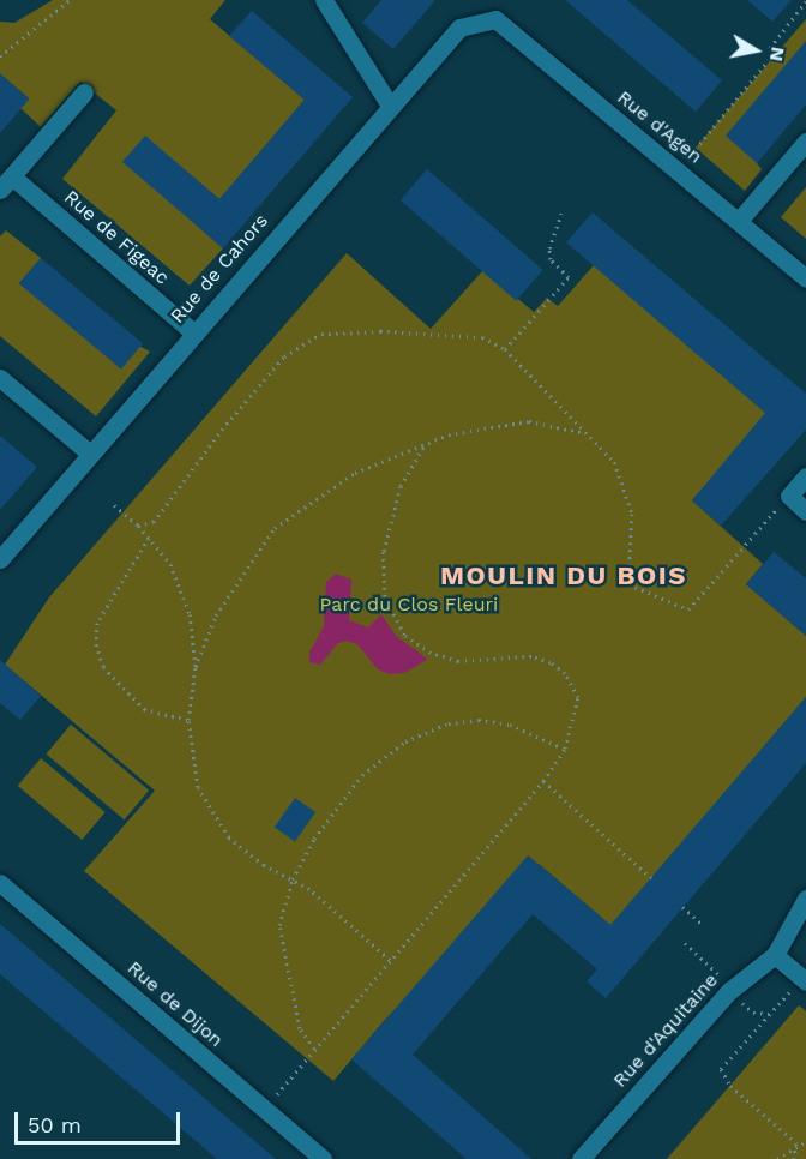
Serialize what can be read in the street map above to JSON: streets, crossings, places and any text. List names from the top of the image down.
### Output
{
  "streets": {
    "street": [
      "Rue d'Agen",
      "Rue de Figeac",
      "Rue de Cahors",
      "Rue de Dijon",
      "Rue d'Aquitaine"
    ]
  },
  "crossings": [
    ["Rue d'Agen", "Rue de Cahors"],
    ["Rue de Figeac", "Rue de Cahors"]
  ],
  "districts": ["MOULIN DU BOIS"],
  "parks": ["Parc du Clos Fleuri"],
  "scale_bar": "50 m",
  "north": "right"
}
